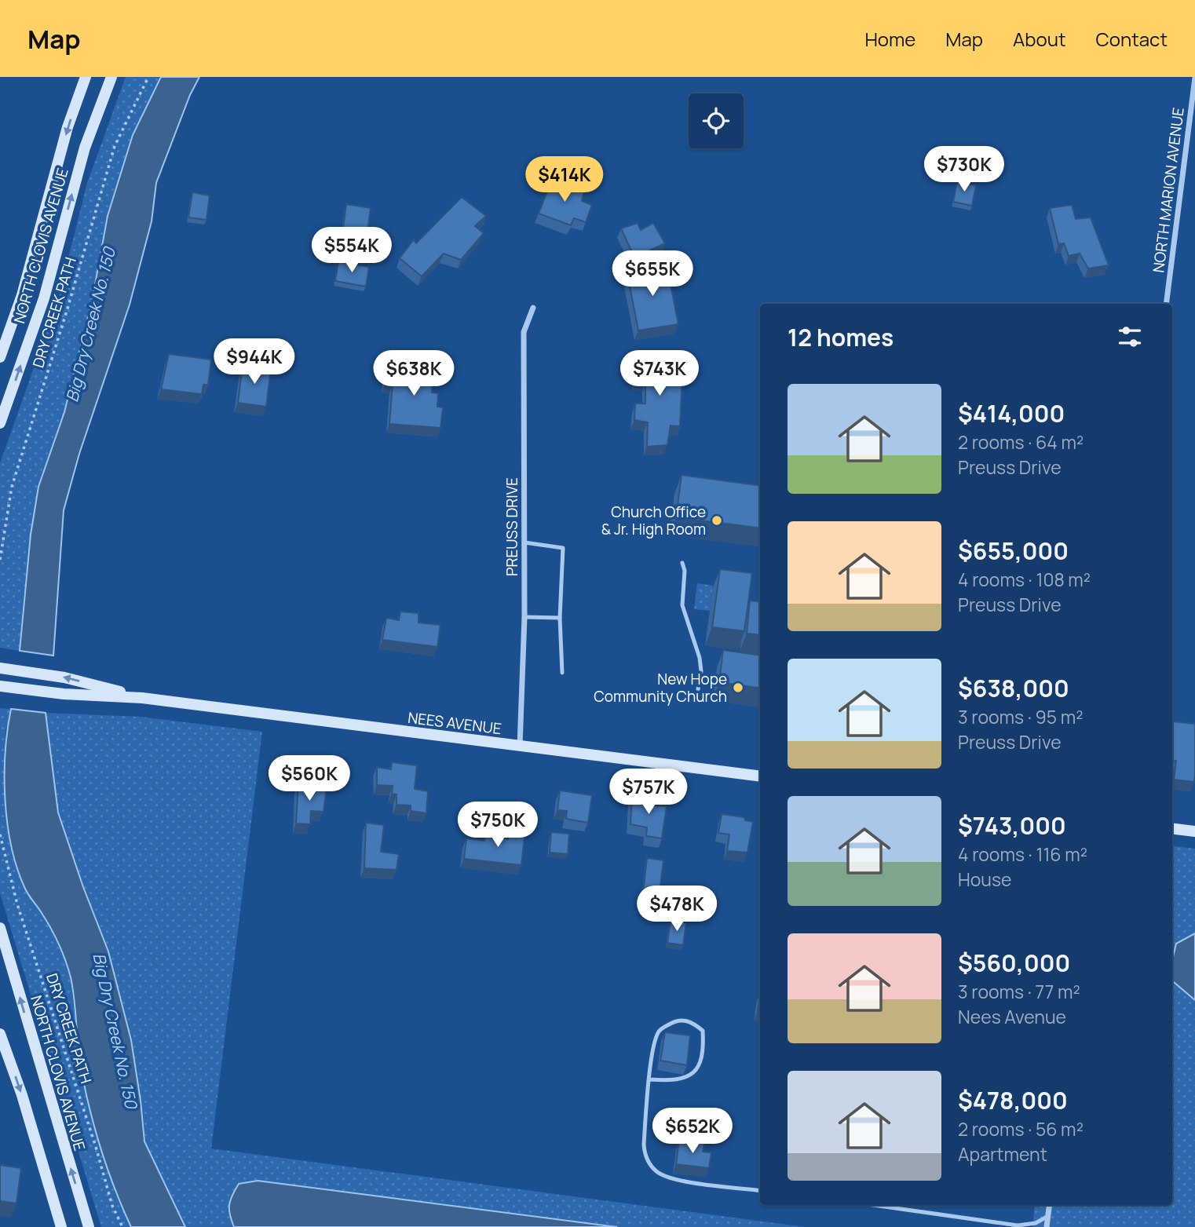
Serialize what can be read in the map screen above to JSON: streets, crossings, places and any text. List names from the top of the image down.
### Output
{
  "streets": {
    "main road": ["NORTH CLOVIS AVENUE", "NEES AVENUE"],
    "street": ["NORTH MARION AVENUE", "PREUSS DRIVE"],
    "path": ["DRY CREEK PATH"]
  },
  "crossings": [
    ["PREUSS DRIVE", "NEES AVENUE"]
  ],
  "water": ["Big Dry Creek No. 150"],
  "places": ["Church Office & Jr. High Room", "New Hope Community Church"],
  "page": {
    "header": "Map",
    "nav": [
      "Home",
      "Map",
      "About",
      "Contact"
    ],
    "price": [
      "$730K",
      "$414K",
      "$554K",
      "$655K",
      "$944K",
      "$638K",
      "$743K",
      "$560K",
      "$757K",
      "$750K",
      "$478K",
      "$652K"
    ],
    "heading": "12 homes",
    "list": [
      {
        "name": "$414,000",
        "note": "2 rooms · 64 m² · Preuss Drive"
      },
      {
        "name": "$655,000",
        "note": "4 rooms · 108 m² · Preuss Drive"
      },
      {
        "name": "$638,000",
        "note": "3 rooms · 95 m² · Preuss Drive"
      },
      {
        "name": "$743,000",
        "note": "4 rooms · 116 m² · House"
      },
      {
        "name": "$560,000",
        "note": "3 rooms · 77 m² · Nees Avenue"
      },
      {
        "name": "$478,000",
        "note": "2 rooms · 56 m² · Apartment"
      }
    ]
  }
}
